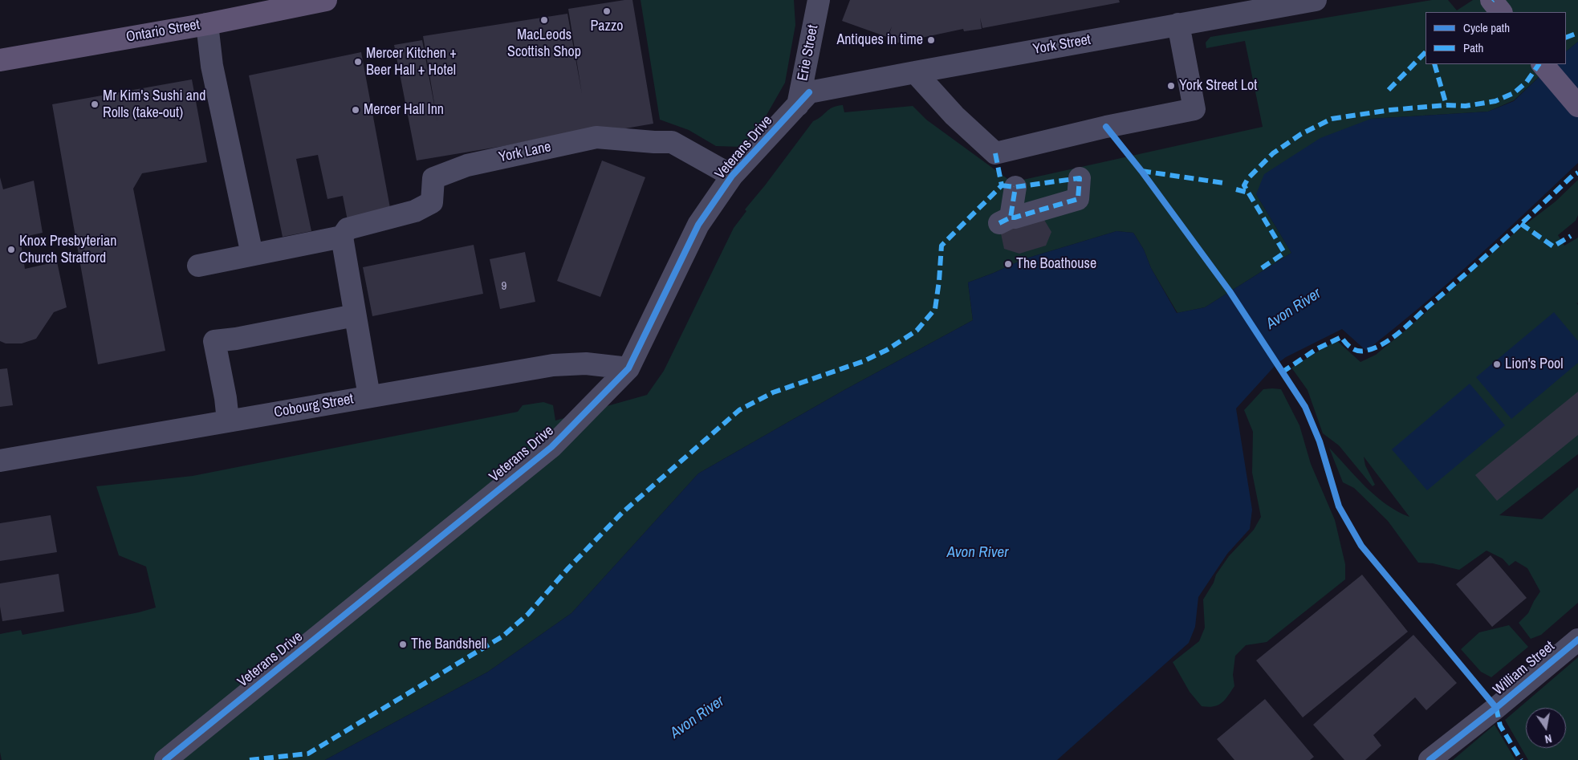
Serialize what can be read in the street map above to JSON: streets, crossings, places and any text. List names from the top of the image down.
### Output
{
  "streets": {
    "main road": ["Ontario Street"],
    "street": [
      "York Street",
      "Erie Street",
      "Veterans Drive",
      "York Lane",
      "Cobourg Street",
      "William Street"
    ]
  },
  "crossings": [
    ["York Street", "Erie Street"],
    ["York Street", "Veterans Drive"],
    ["Erie Street", "Veterans Drive"],
    ["Veterans Drive", "York Lane"],
    ["Veterans Drive", "Cobourg Street"]
  ],
  "water": ["Avon River"],
  "places": [
    "Pazzo",
    "MacLeods Scottish Shop",
    "Antiques in time",
    "Mercer Kitchen + Beer Hall + Hotel",
    "York Street Lot",
    "Mr Kim's Sushi and Rolls (take-out)",
    "Mercer Hall Inn",
    "Knox Presbyterian Church Stratford",
    "The Boathouse",
    "Lion's Pool",
    "The Bandshell"
  ],
  "house_numbers": ["9"],
  "legend": ["Cycle path", "Path"],
  "north": "bottom"
}
